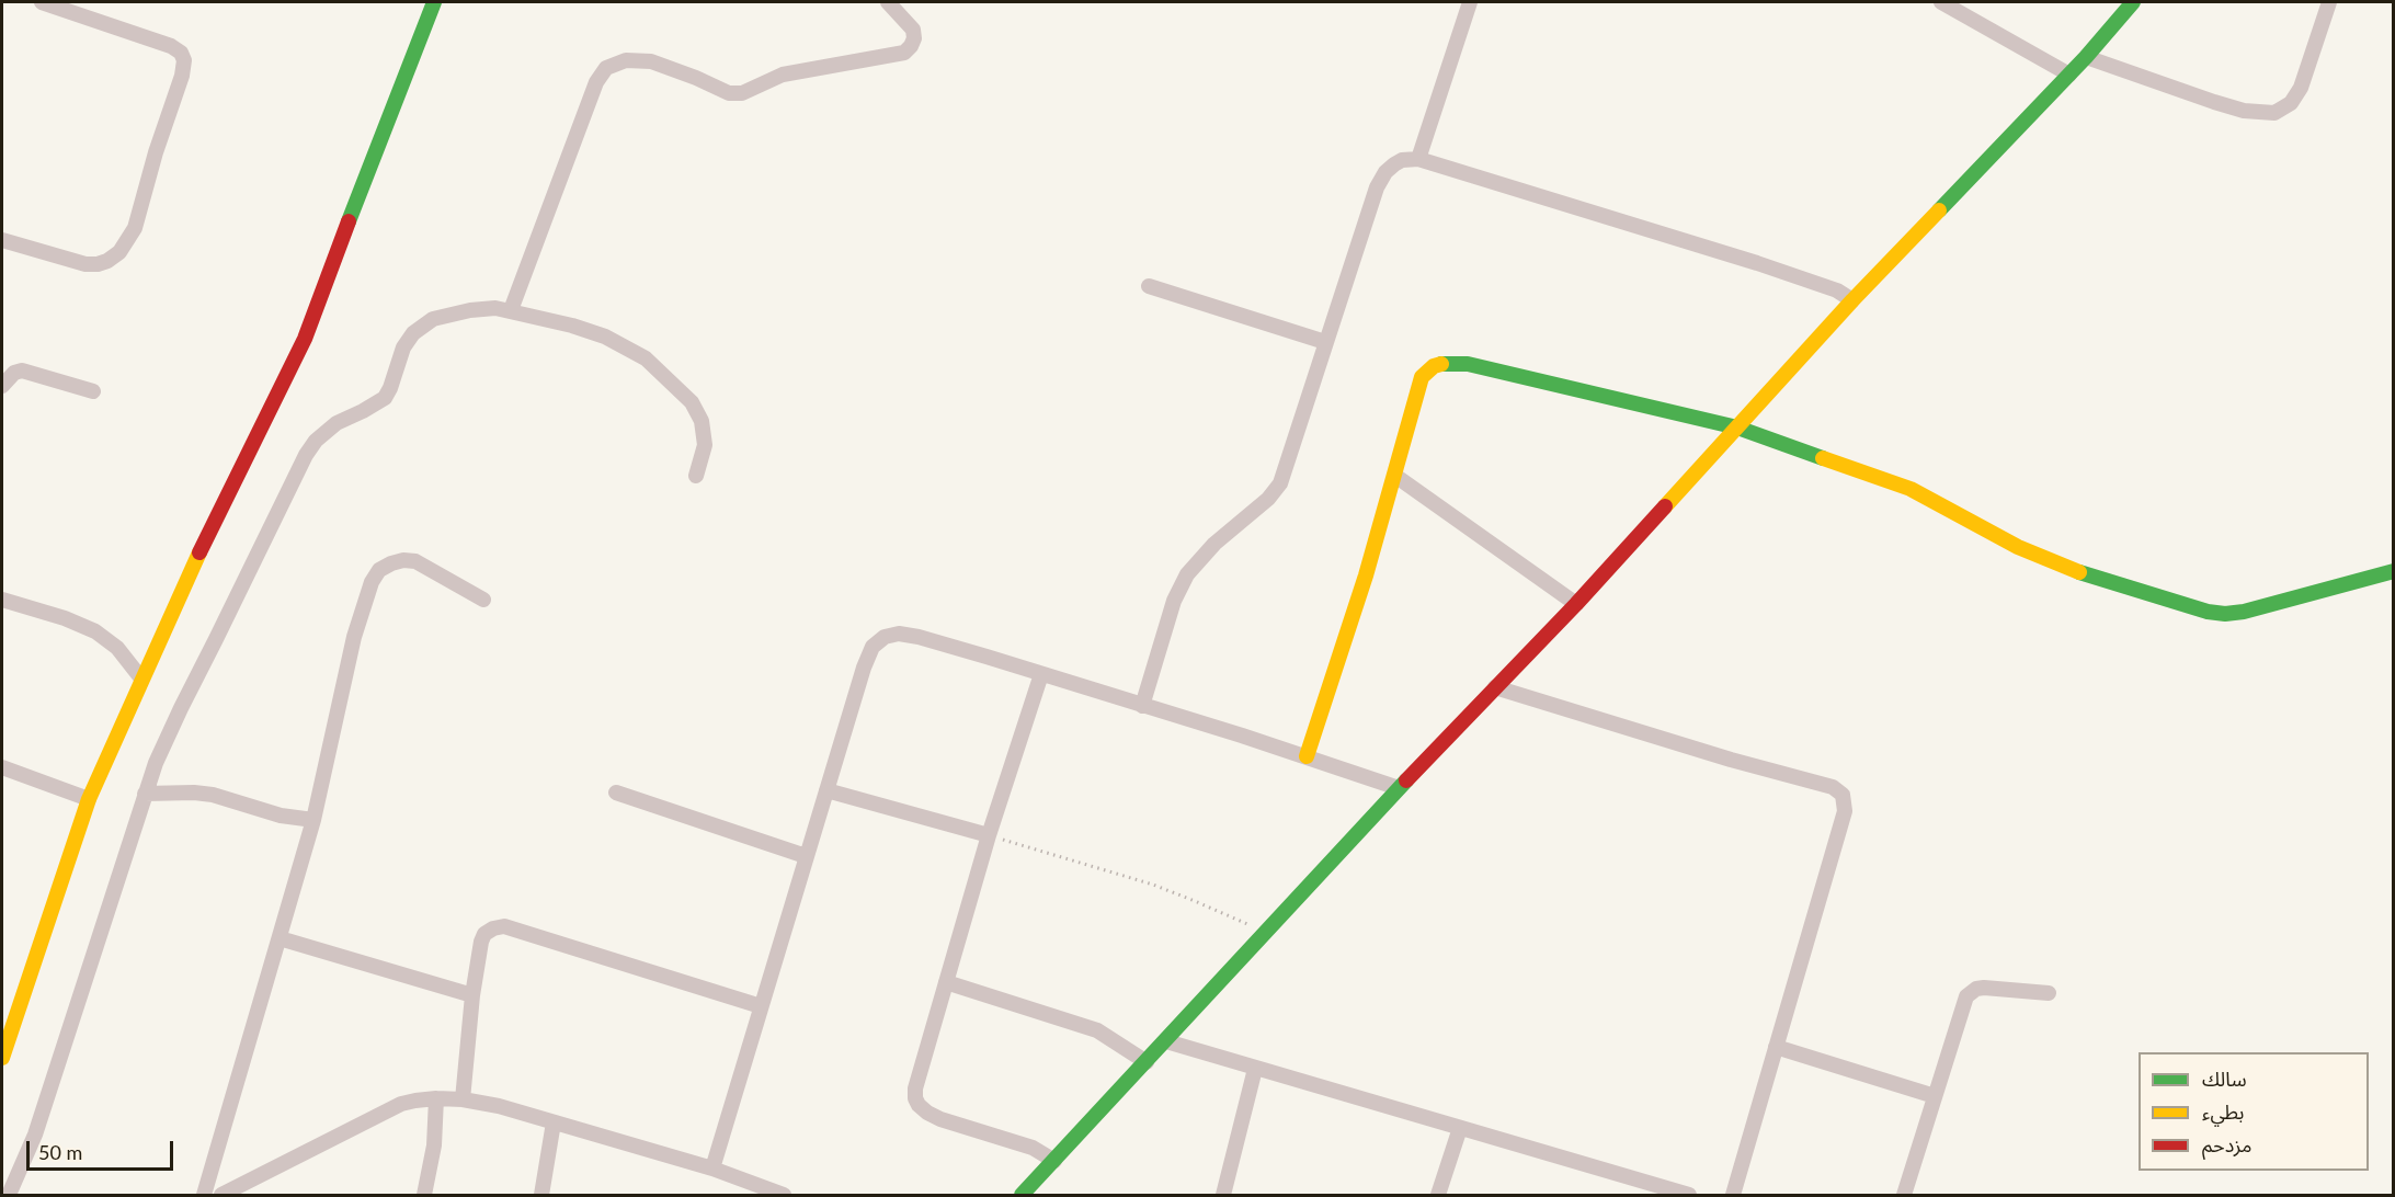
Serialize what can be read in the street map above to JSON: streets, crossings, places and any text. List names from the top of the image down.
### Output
{
  "legend": ["سالك", "بطيء", "مزدحم"],
  "scale_bar": "50 m"
}
